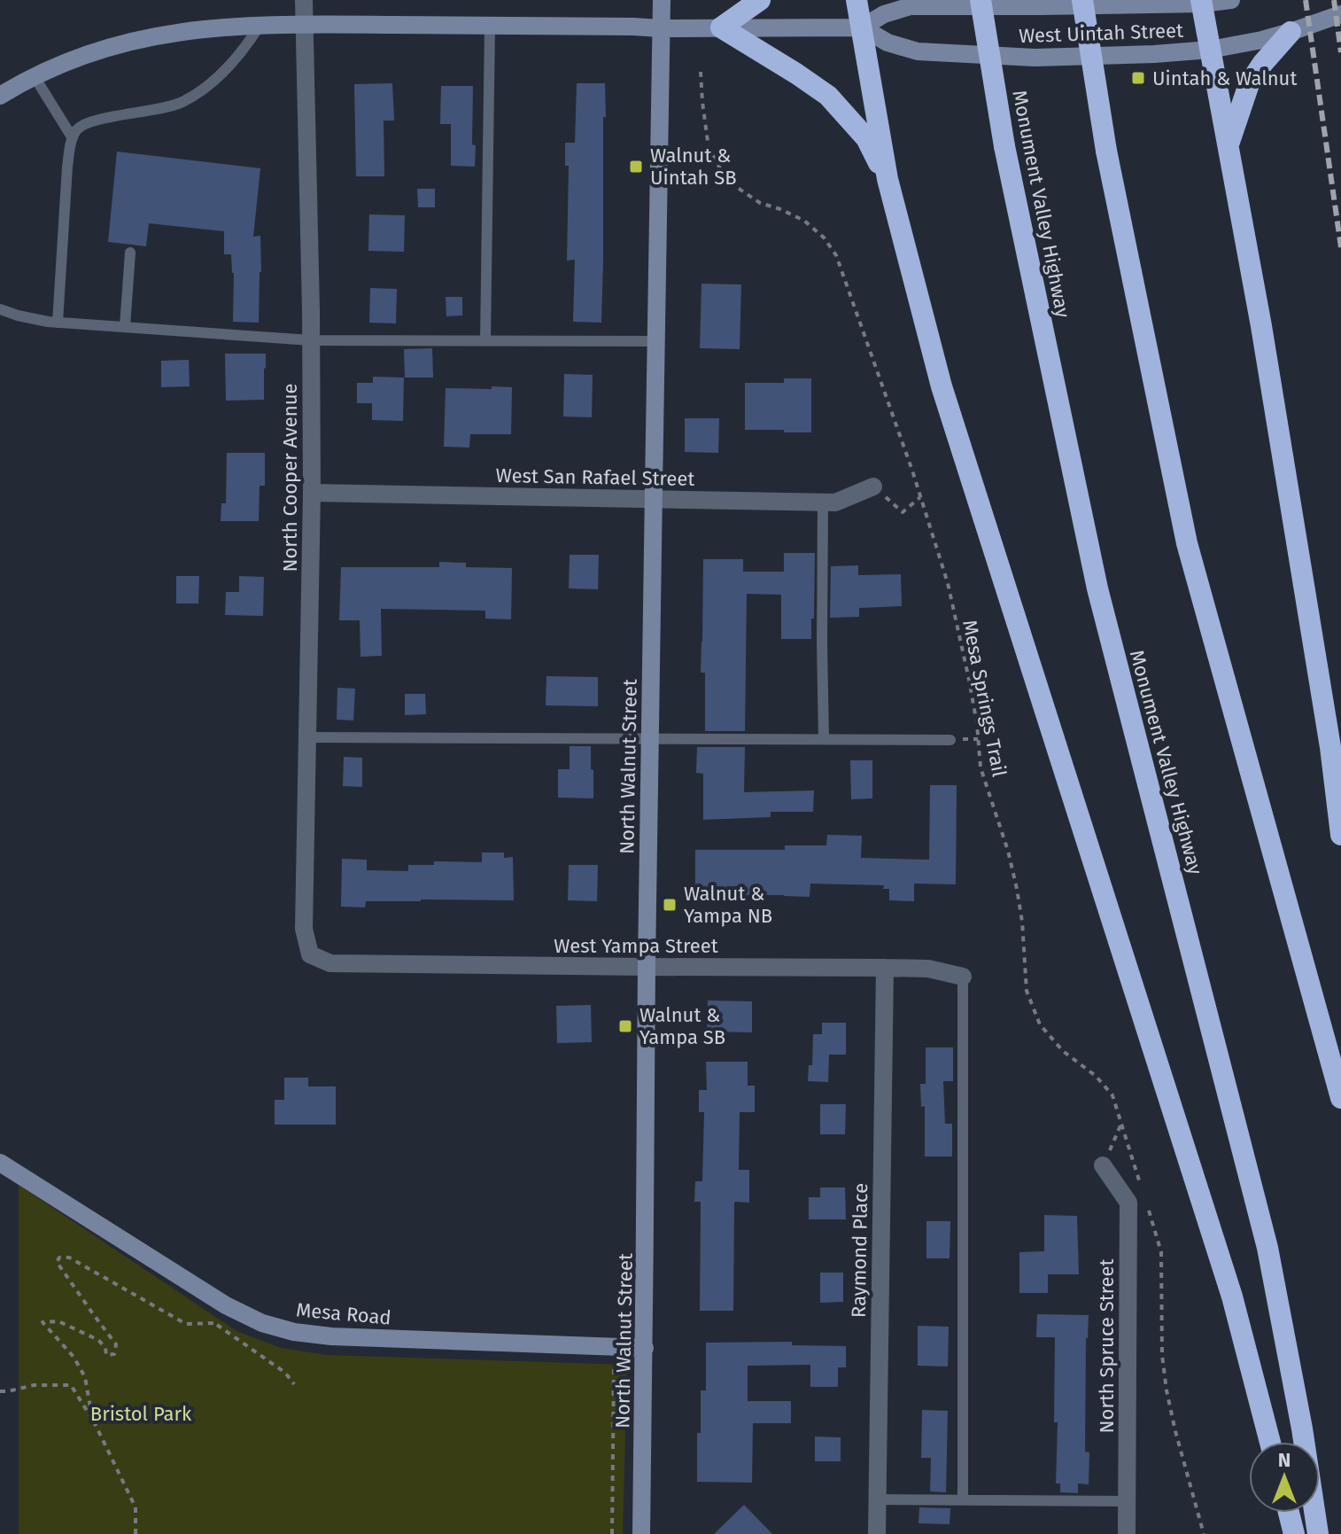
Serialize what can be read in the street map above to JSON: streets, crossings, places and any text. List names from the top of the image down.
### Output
{
  "streets": {
    "highway": ["Monument Valley Highway"],
    "main road": ["West Uintah Street", "North Walnut Street", "Mesa Road"],
    "street": [
      "West San Rafael Street",
      "North Cooper Avenue",
      "West Yampa Street",
      "Raymond Place",
      "North Spruce Street"
    ],
    "path": ["Mesa Springs Trail"]
  },
  "crossings": [
    ["West Uintah Street", "North Cooper Avenue"],
    ["West Uintah Street", "North Walnut Street"],
    ["West San Rafael Street", "North Cooper Avenue"],
    ["West San Rafael Street", "North Walnut Street"],
    ["North Cooper Avenue", "West Yampa Street"],
    ["North Walnut Street", "West Yampa Street"],
    ["North Walnut Street", "Mesa Road"],
    ["West Yampa Street", "Raymond Place"]
  ],
  "parks": ["Bristol Park"],
  "places": {
    "transit": [
      "Uintah & Walnut",
      "Walnut & Uintah SB",
      "Walnut & Yampa NB",
      "Walnut & Yampa SB"
    ]
  },
  "north": "top"
}
